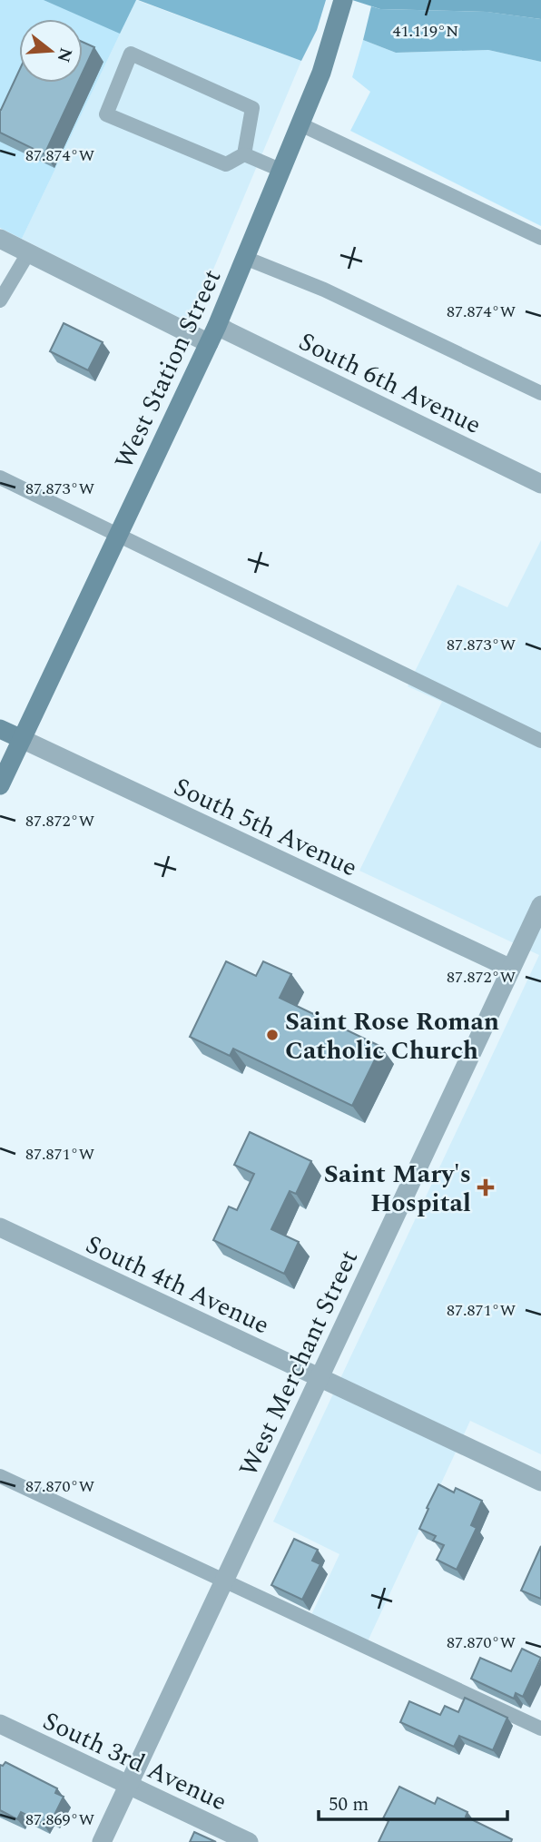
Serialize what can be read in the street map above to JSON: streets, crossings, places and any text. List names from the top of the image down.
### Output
{
  "streets": {
    "main road": ["West Station Street", "South 5th Avenue"],
    "street": [
      "South 6th Avenue",
      "South 4th Avenue",
      "West Merchant Street",
      "South 3rd Avenue"
    ]
  },
  "crossings": [
    ["West Station Street", "South 6th Avenue"],
    ["West Station Street", "South 5th Avenue"],
    ["South 5th Avenue", "West Merchant Street"],
    ["South 4th Avenue", "West Merchant Street"],
    ["West Merchant Street", "South 3rd Avenue"]
  ],
  "places": {
    "other": ["Saint Rose Roman Catholic Church"],
    "health": ["Saint Mary's Hospital"]
  },
  "scale_bar": "50 m",
  "north": "right",
  "coordinates": [
    "41.119°N",
    "87.874°W",
    "87.873°W",
    "87.872°W",
    "87.871°W",
    "87.870°W",
    "87.869°W"
  ]
}
